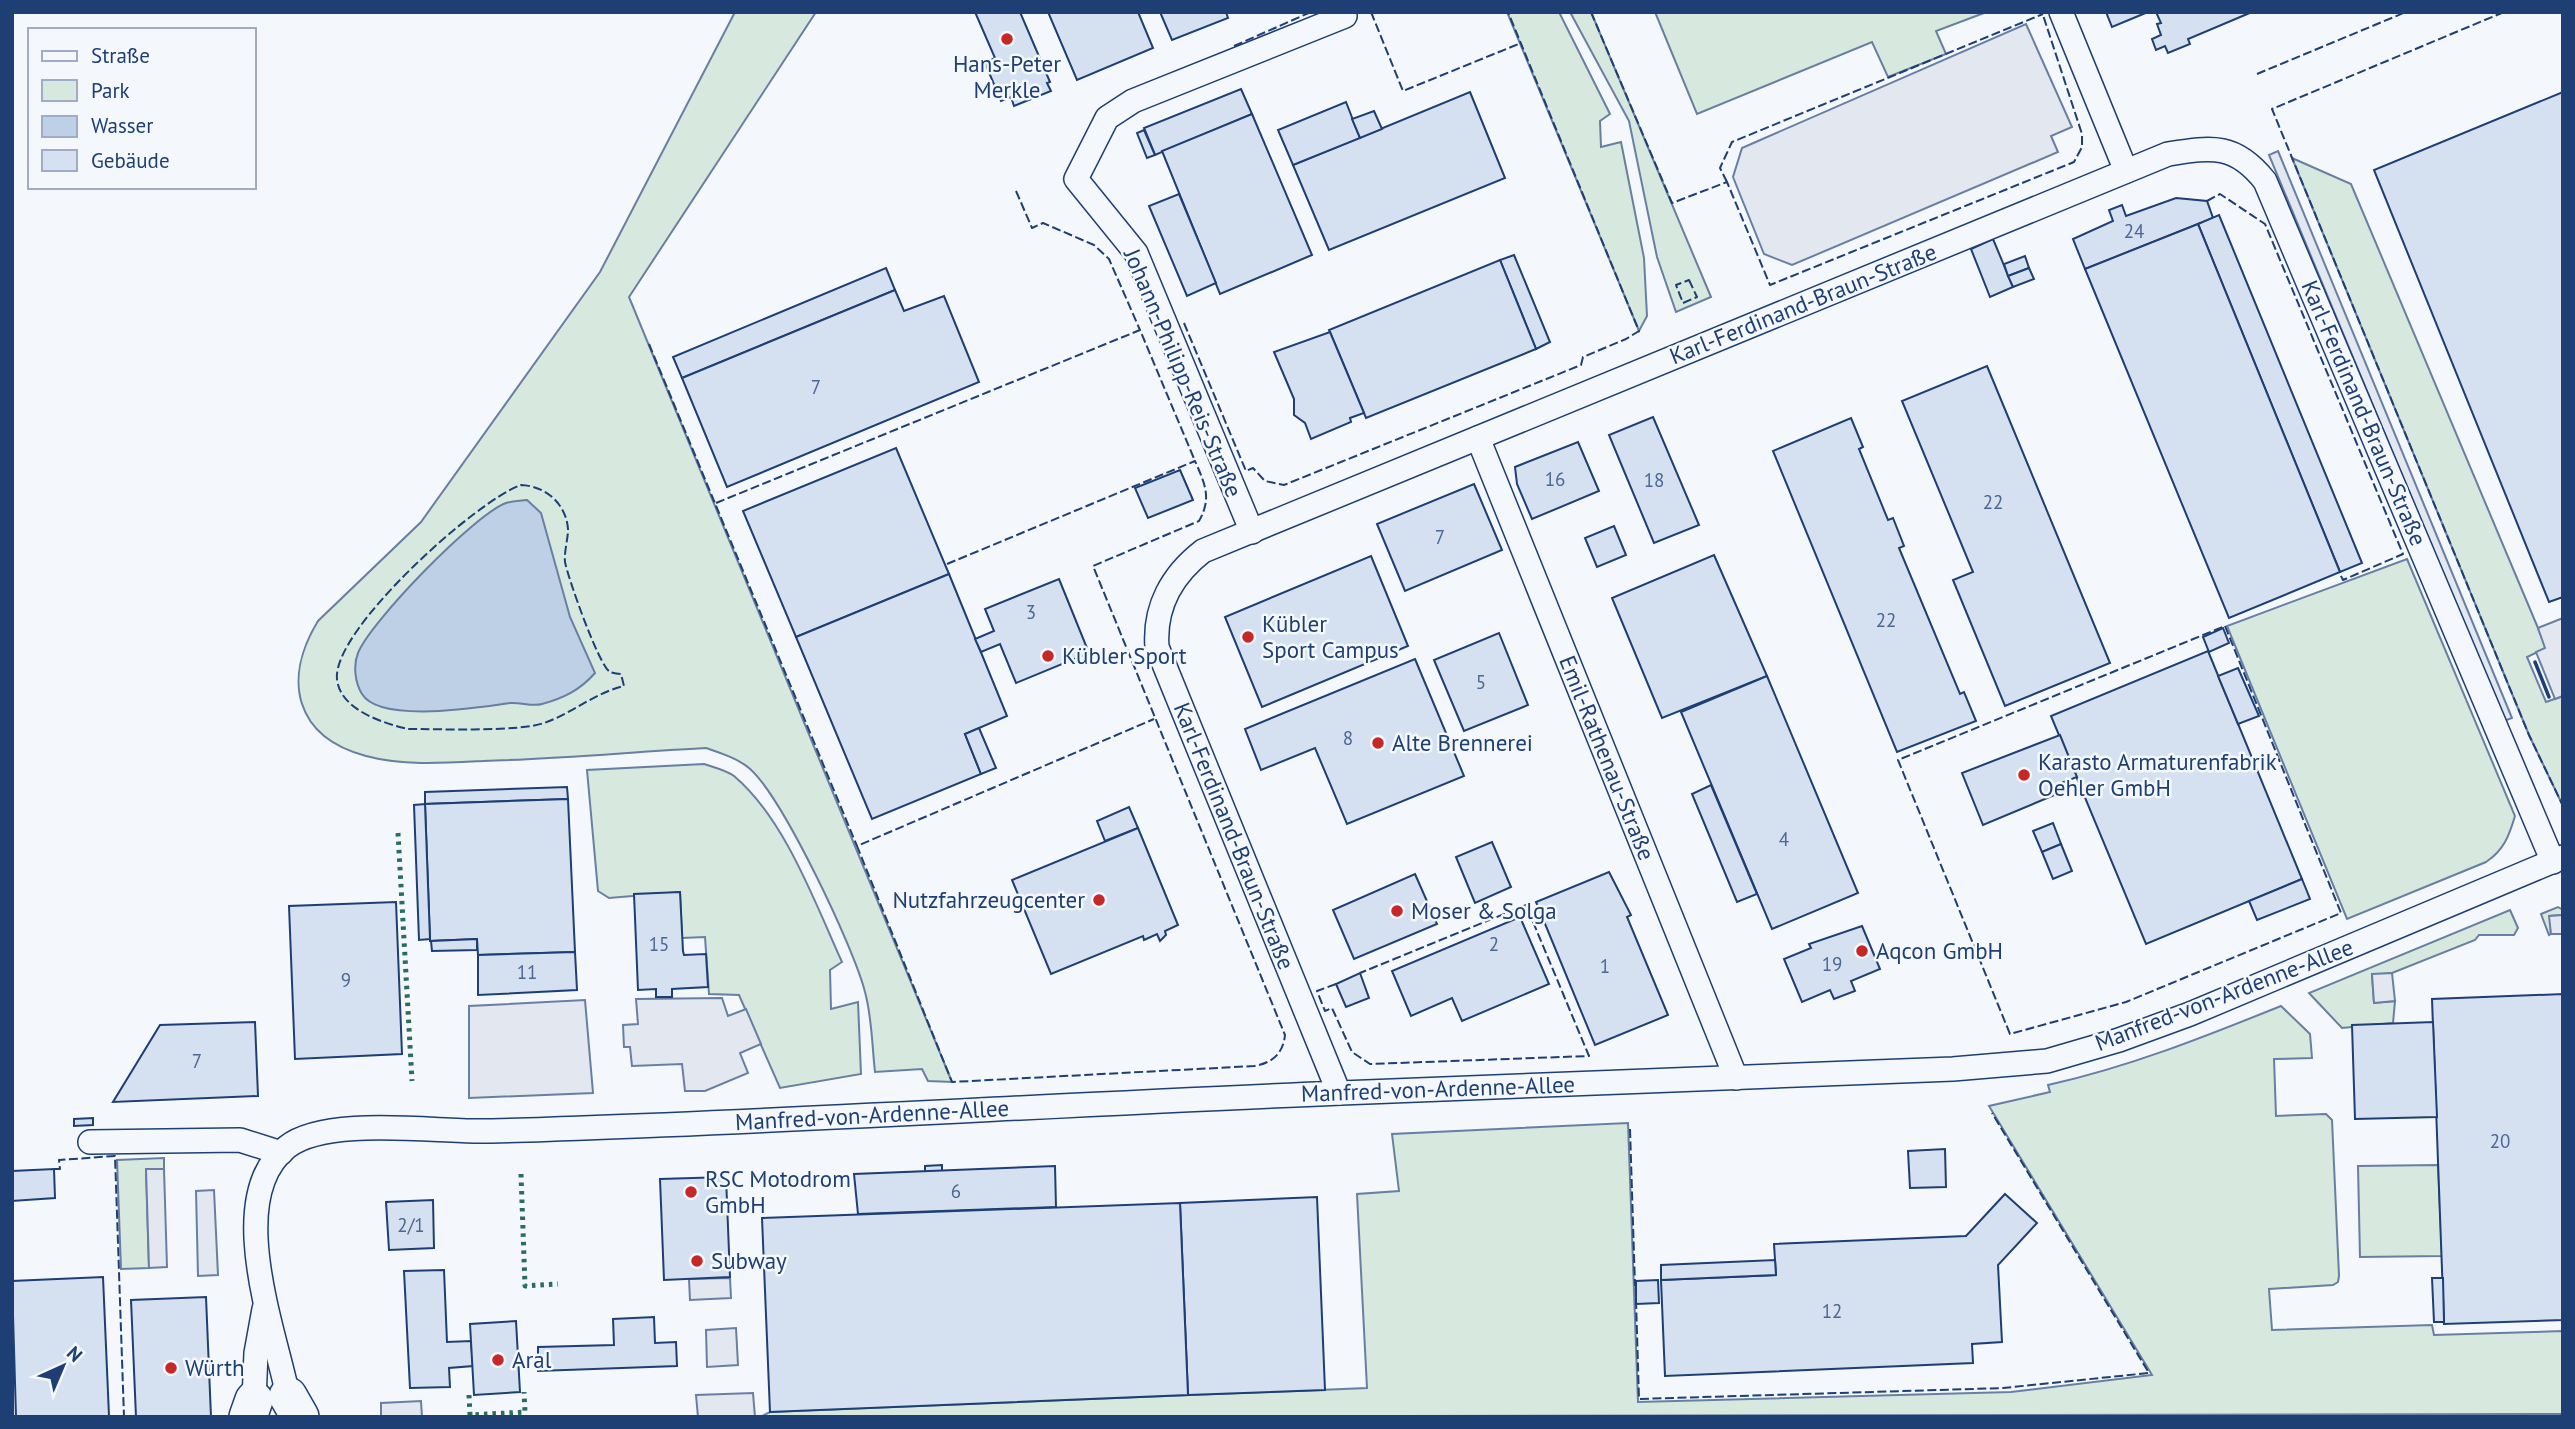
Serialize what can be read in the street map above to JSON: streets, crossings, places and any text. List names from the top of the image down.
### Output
{
  "streets": {
    "street": [
      "Karl-Ferdinand-Braun-Straße",
      "Johann-Philipp-Reis-Straße",
      "Emil-Rathenau-Straße",
      "Manfred-von-Ardenne-Allee"
    ]
  },
  "crossings": [
    ["Karl-Ferdinand-Braun-Straße", "Johann-Philipp-Reis-Straße"],
    ["Karl-Ferdinand-Braun-Straße", "Emil-Rathenau-Straße"],
    ["Karl-Ferdinand-Braun-Straße", "Manfred-von-Ardenne-Allee"],
    ["Emil-Rathenau-Straße", "Manfred-von-Ardenne-Allee"]
  ],
  "places": [
    "Hans-Peter Merkle",
    "Kübler Sport Campus",
    "Kübler Sport",
    "Alte Brennerei",
    "Karasto Armaturenfabrik Oehler GmbH",
    "Nutzfahrzeugcenter",
    "Moser & Solga",
    "Aqcon GmbH",
    "RSC Motodrom GmbH",
    "Subway",
    "Aral",
    "Würth"
  ],
  "house_numbers": [
    "24",
    "7",
    "16",
    "18",
    "22",
    "7",
    "3",
    "22",
    "5",
    "8",
    "4",
    "15",
    "2",
    "19",
    "1",
    "11",
    "9",
    "7",
    "20",
    "6",
    "2/1",
    "12"
  ],
  "legend": [
    "Straße",
    "Park",
    "Wasser",
    "Gebäude"
  ],
  "north": "top right"
}
